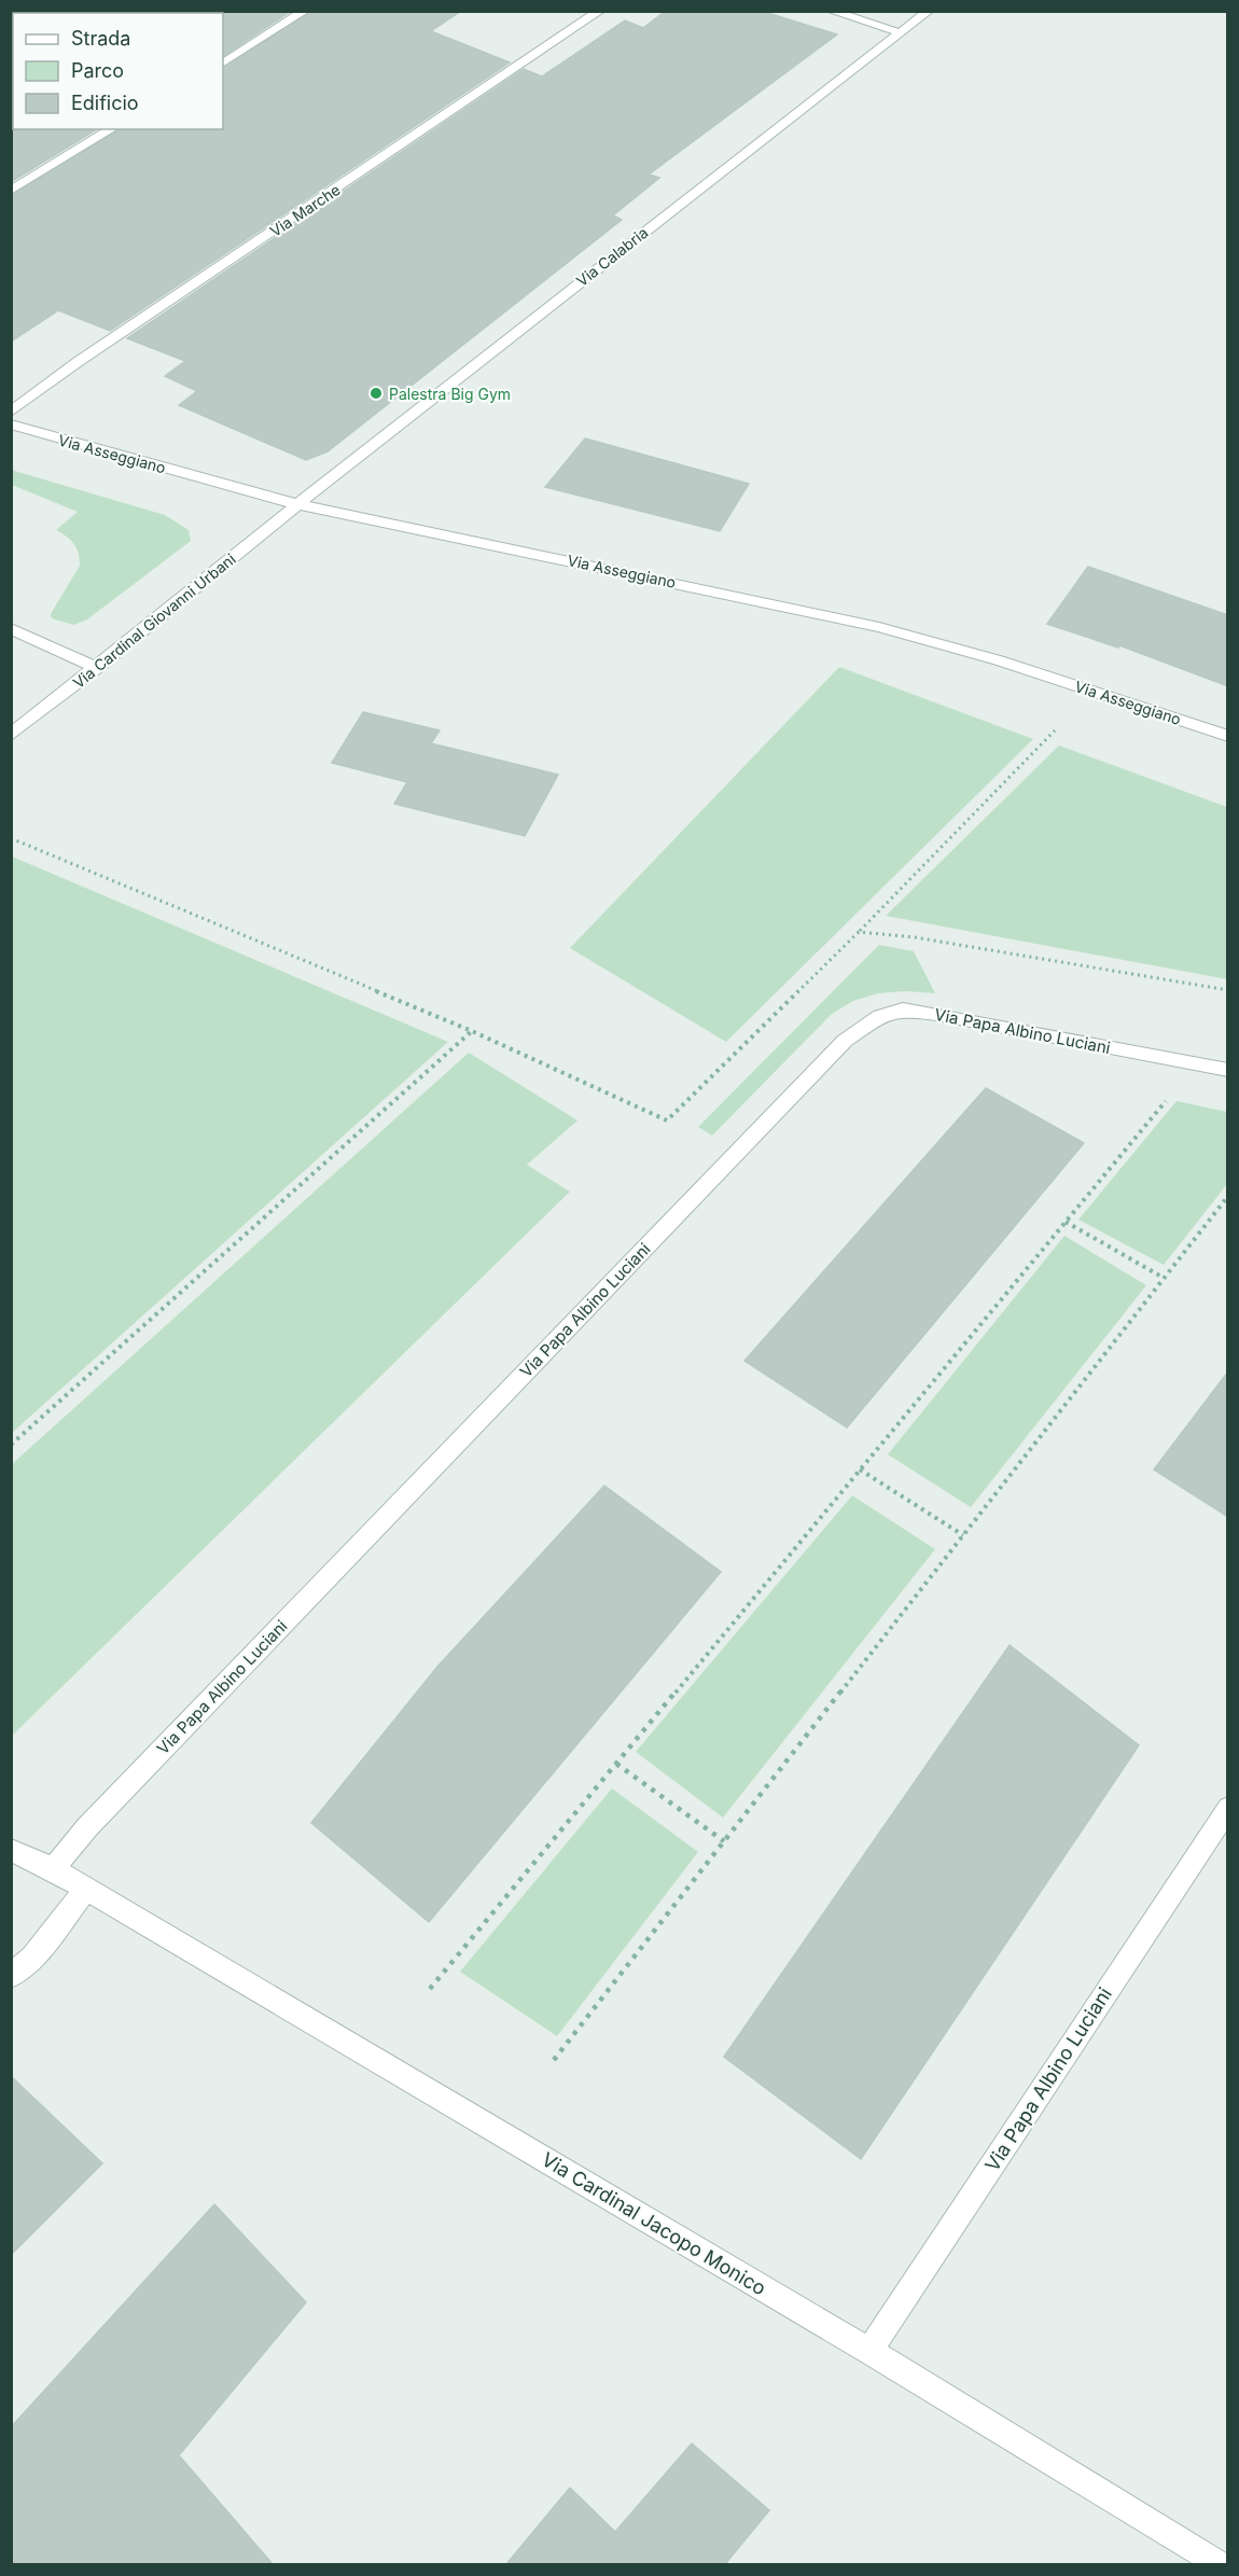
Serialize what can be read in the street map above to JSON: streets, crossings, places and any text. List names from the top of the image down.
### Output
{
  "streets": {
    "street": [
      "Via Marche",
      "Via Calabria",
      "Via Asseggiano",
      "Via Cardinal Giovanni Urbani",
      "Via Papa Albino Luciani",
      "Via Cardinal Jacopo Monico"
    ]
  },
  "crossings": [
    ["Via Calabria", "Via Asseggiano"],
    ["Via Calabria", "Via Cardinal Giovanni Urbani"],
    ["Via Asseggiano", "Via Cardinal Giovanni Urbani"],
    ["Via Papa Albino Luciani", "Via Cardinal Jacopo Monico"]
  ],
  "places": ["Palestra Big Gym"],
  "legend": ["Strada", "Parco", "Edificio"]
}
